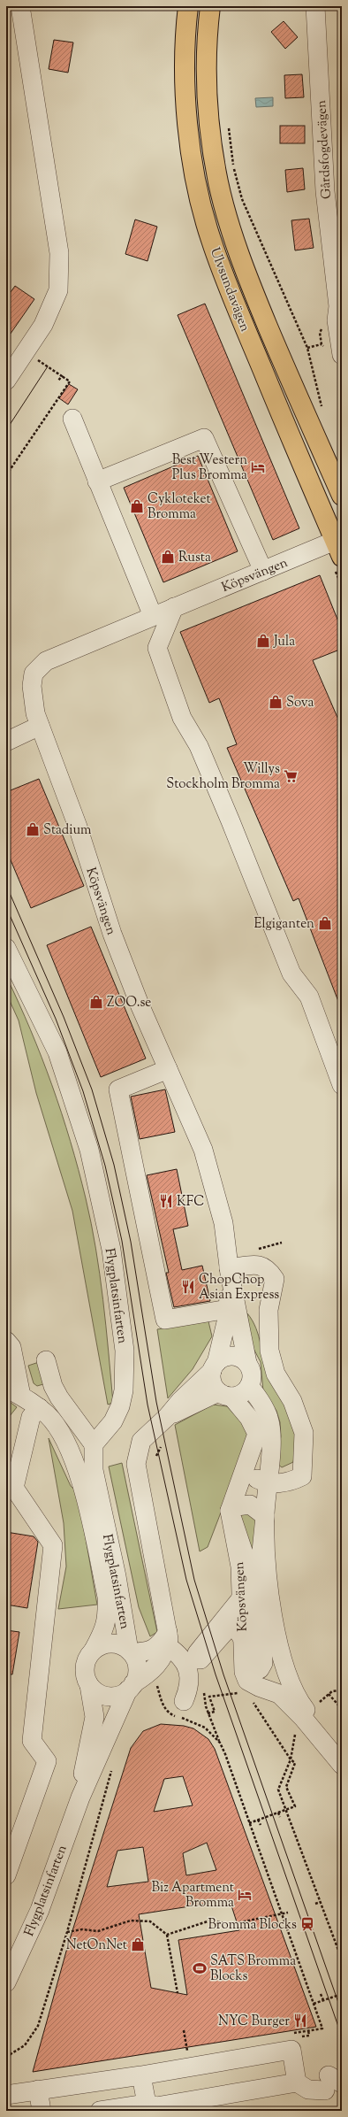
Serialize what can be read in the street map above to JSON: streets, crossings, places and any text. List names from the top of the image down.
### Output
{
  "streets": {
    "main road": ["Ulvsundavägen"],
    "street": ["Gårdsfogdevägen", "Köpsvängen", "Flygplatsinfarten"]
  },
  "crossings": [
    ["Ulvsundavägen", "Köpsvängen"]
  ],
  "places": {
    "hotel": ["Best Western Plus Bromma", "Biz Apartment Bromma"],
    "shop": [
      "Cykloteket Bromma",
      "Rusta",
      "Jula",
      "Sova",
      "Stadium",
      "Elgiganten",
      "ZOO.se",
      "NetOnNet"
    ],
    "supermarket": ["Willys Stockholm Bromma"],
    "restaurant": ["KFC", "ChopChop Asian Express", "NYC Burger"],
    "station": ["Bromma Blocks"],
    "sports": ["SATS Bromma Blocks"]
  }
}
